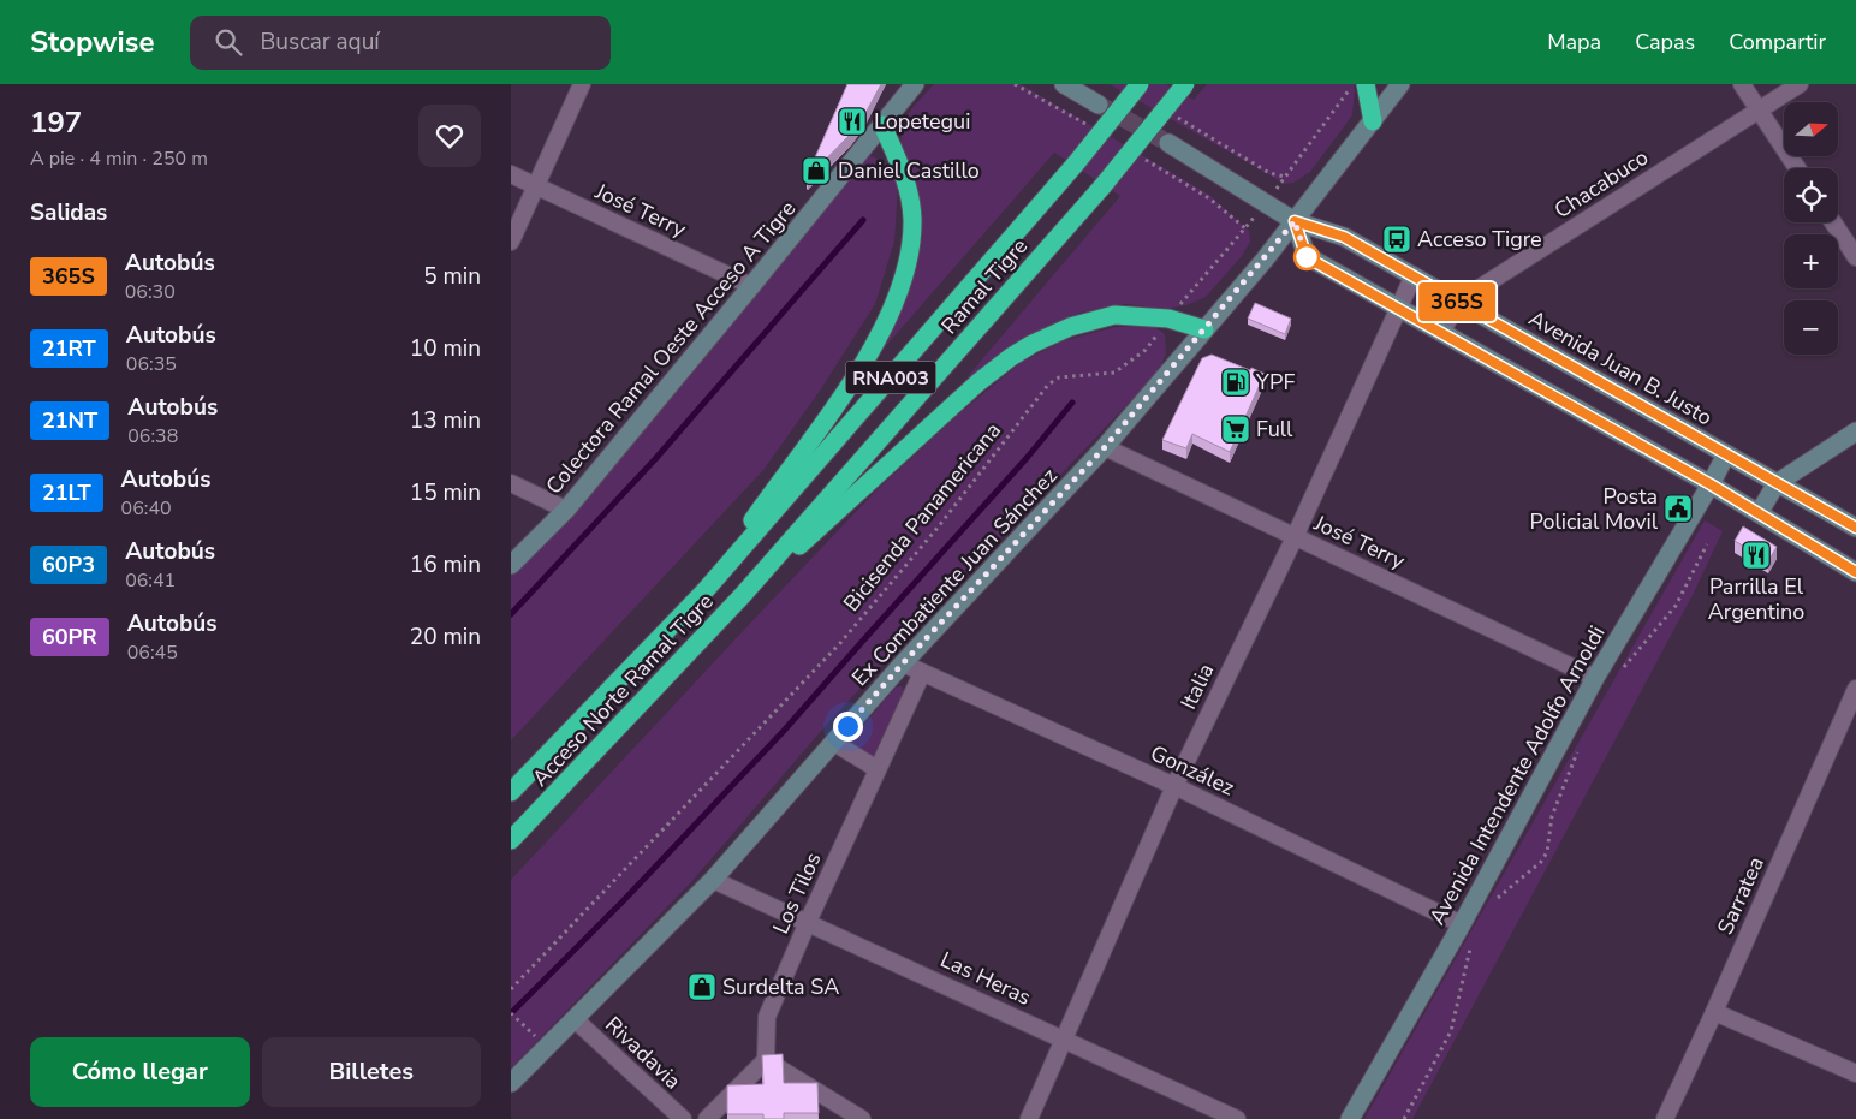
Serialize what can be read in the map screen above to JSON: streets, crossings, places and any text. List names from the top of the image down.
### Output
{
  "streets": {
    "highway": ["Ramal Tigre", "RNA003", "Acceso Norte Ramal Tigre"],
    "main road": [
      "Colectora Ramal Oeste Acceso A Tigre",
      "Avenida Juan B. Justo",
      "Ex Combatiente Juan Sánchez",
      "Avenida Intendente Adolfo Arnoldi"
    ],
    "street": [
      "Chacabuco",
      "José Terry",
      "Italia",
      "González",
      "Los Tilos",
      "Sarratea",
      "Las Heras",
      "Rivadavia"
    ],
    "path": ["Bicisenda Panamericana"]
  },
  "crossings": [
    ["Chacabuco", "Avenida Juan B. Justo"],
    ["José Terry", "Colectora Ramal Oeste Acceso A Tigre"],
    ["José Terry", "Ex Combatiente Juan Sánchez"],
    ["José Terry", "Italia"],
    ["José Terry", "Avenida Intendente Adolfo Arnoldi"],
    ["Ramal Tigre", "Acceso Norte Ramal Tigre"],
    ["Avenida Juan B. Justo", "Bicisenda Panamericana"],
    ["Avenida Juan B. Justo", "Ex Combatiente Juan Sánchez"],
    ["Avenida Juan B. Justo", "Italia"],
    ["Avenida Juan B. Justo", "Avenida Intendente Adolfo Arnoldi"],
    ["Ex Combatiente Juan Sánchez", "González"],
    ["Ex Combatiente Juan Sánchez", "Las Heras"],
    ["Ex Combatiente Juan Sánchez", "Rivadavia"],
    ["Italia", "González"],
    ["Italia", "Las Heras"],
    ["González", "Avenida Intendente Adolfo Arnoldi"],
    ["González", "Los Tilos"],
    ["Los Tilos", "Las Heras"]
  ],
  "places": {
    "restaurant": ["Lopetegui", "Parrilla El Argentino"],
    "shop": ["Daniel Castillo", "Surdelta SA"],
    "bus stop": ["Acceso Tigre"],
    "fuel station": ["YPF"],
    "supermarket": ["Full"],
    "public building": ["Posta Policial Movil"]
  },
  "lines": ["bus line 365S"],
  "north": "right",
  "page": {
    "header": "Stopwise",
    "search": "Buscar aquí",
    "nav": ["Mapa", "Capas", "Compartir"],
    "heading": [
      ["197", "A pie · 4 min · 250 m"],
      "Salidas"
    ],
    "on_map": "365S",
    "map_buttons": ["+", "−"],
    "list": [
      {
        "mark": "365S",
        "name": "Autobús",
        "note": "06:30",
        "value": "5 min"
      },
      {
        "mark": "21RT",
        "name": "Autobús",
        "note": "06:35",
        "value": "10 min"
      },
      {
        "mark": "21NT",
        "name": "Autobús",
        "note": "06:38",
        "value": "13 min"
      },
      {
        "mark": "21LT",
        "name": "Autobús",
        "note": "06:40",
        "value": "15 min"
      },
      {
        "mark": "60P3",
        "name": "Autobús",
        "note": "06:41",
        "value": "16 min"
      },
      {
        "mark": "60PR",
        "name": "Autobús",
        "note": "06:45",
        "value": "20 min"
      }
    ],
    "buttons": ["Cómo llegar", "Billetes"]
  }
}
